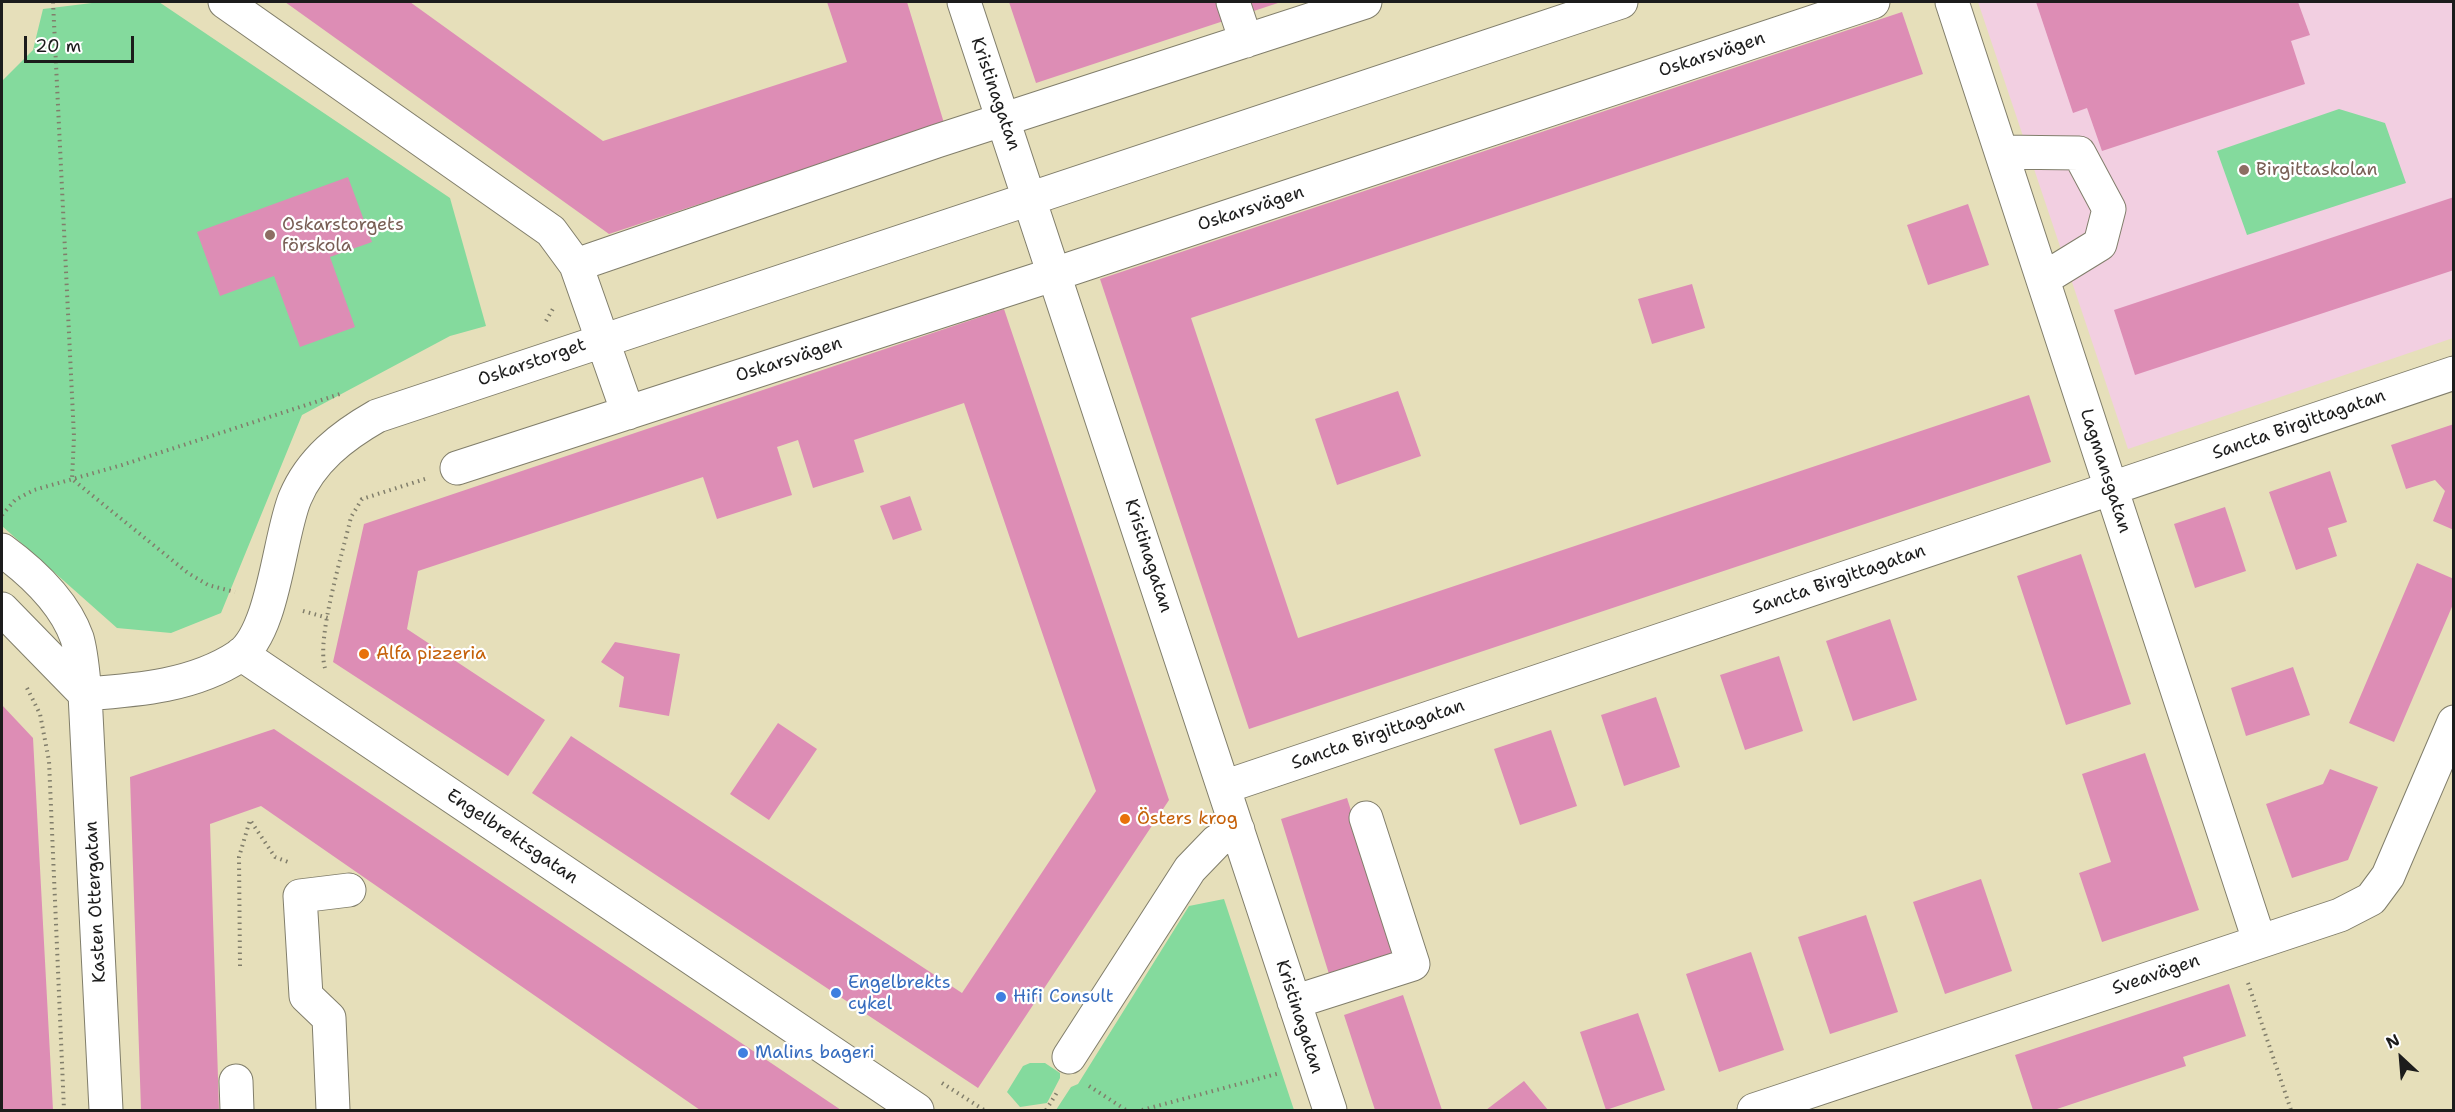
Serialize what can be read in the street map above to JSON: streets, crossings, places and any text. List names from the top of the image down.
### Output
{
  "streets": {
    "street": [
      "Oskarsvägen",
      "Kristinagatan",
      "Oskarstorget",
      "Sancta Birgittagatan",
      "Lagmansgatan",
      "Engelbrektsgatan",
      "Kasten Ottergatan",
      "Sveavägen"
    ]
  },
  "crossings": [
    ["Oskarsvägen", "Kristinagatan"],
    ["Kristinagatan", "Sancta Birgittagatan"],
    ["Oskarstorget", "Engelbrektsgatan"],
    ["Sancta Birgittagatan", "Lagmansgatan"],
    ["Lagmansgatan", "Sveavägen"]
  ],
  "places": [
    "Birgittaskolan",
    "Oskarstorgets förskola",
    "Alfa pizzeria",
    "Östers krog",
    "Engelbrekts cykel",
    "Hifi Consult",
    "Malins bageri"
  ],
  "scale_bar": "20 m",
  "north": "top left"
}
